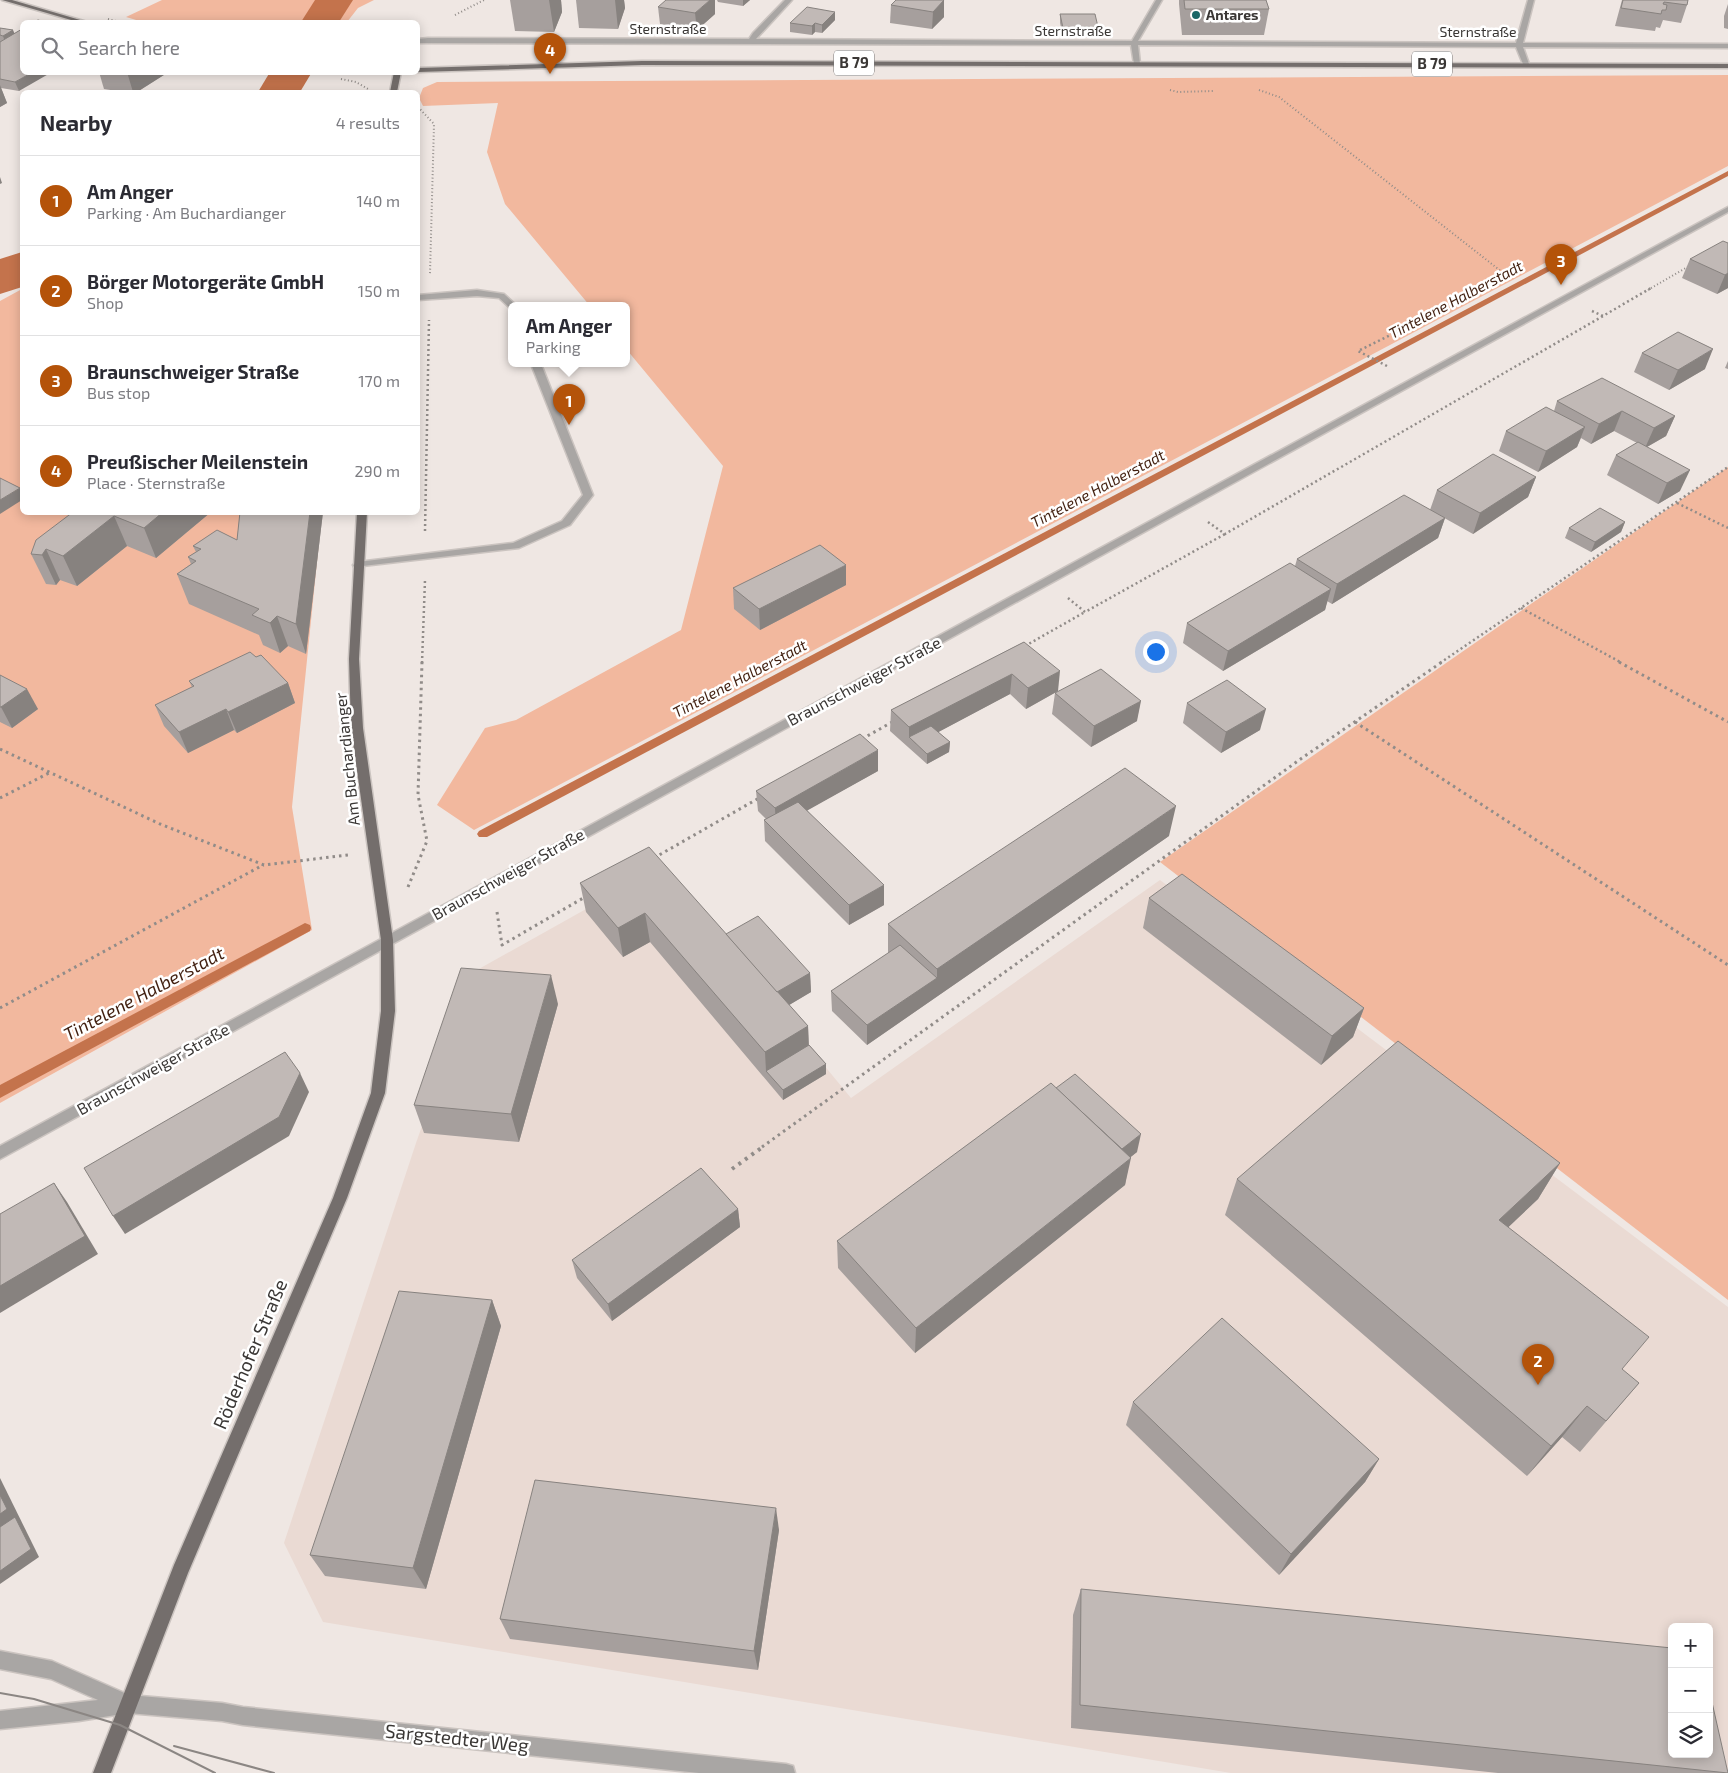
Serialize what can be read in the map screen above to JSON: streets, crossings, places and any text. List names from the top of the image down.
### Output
{
  "streets": {
    "main road": [
      "Sternstraße",
      "B 79",
      "Am Buchardianger",
      "Röderhofer Straße"
    ],
    "street": ["Braunschweiger Straße", "Sargstedter Weg"]
  },
  "crossings": [
    ["Braunschweiger Straße", "Am Buchardianger"],
    ["Braunschweiger Straße", "Röderhofer Straße"],
    ["Am Buchardianger", "Röderhofer Straße"],
    ["Röderhofer Straße", "Sargstedter Weg"]
  ],
  "water": ["Tintelene Halberstadt"],
  "places": ["Antares"],
  "page": {
    "search": "Search here",
    "pins": [
      "4",
      "3",
      "1",
      "2"
    ],
    "heading": ["Nearby", "4 results"],
    "list": [
      {
        "mark": "1",
        "name": "Am Anger",
        "note": "Parking · Am Buchardianger",
        "value": "140 m"
      },
      {
        "mark": "2",
        "name": "Börger Motorgeräte GmbH",
        "note": "Shop",
        "value": "150 m"
      },
      {
        "mark": "3",
        "name": "Braunschweiger Straße",
        "note": "Bus stop",
        "value": "170 m"
      },
      {
        "mark": "4",
        "name": "Preußischer Meilenstein",
        "note": "Place · Sternstraße",
        "value": "290 m"
      }
    ],
    "popup": ["Am Anger", "Parking"],
    "map_buttons": ["+", "−"]
  }
}
